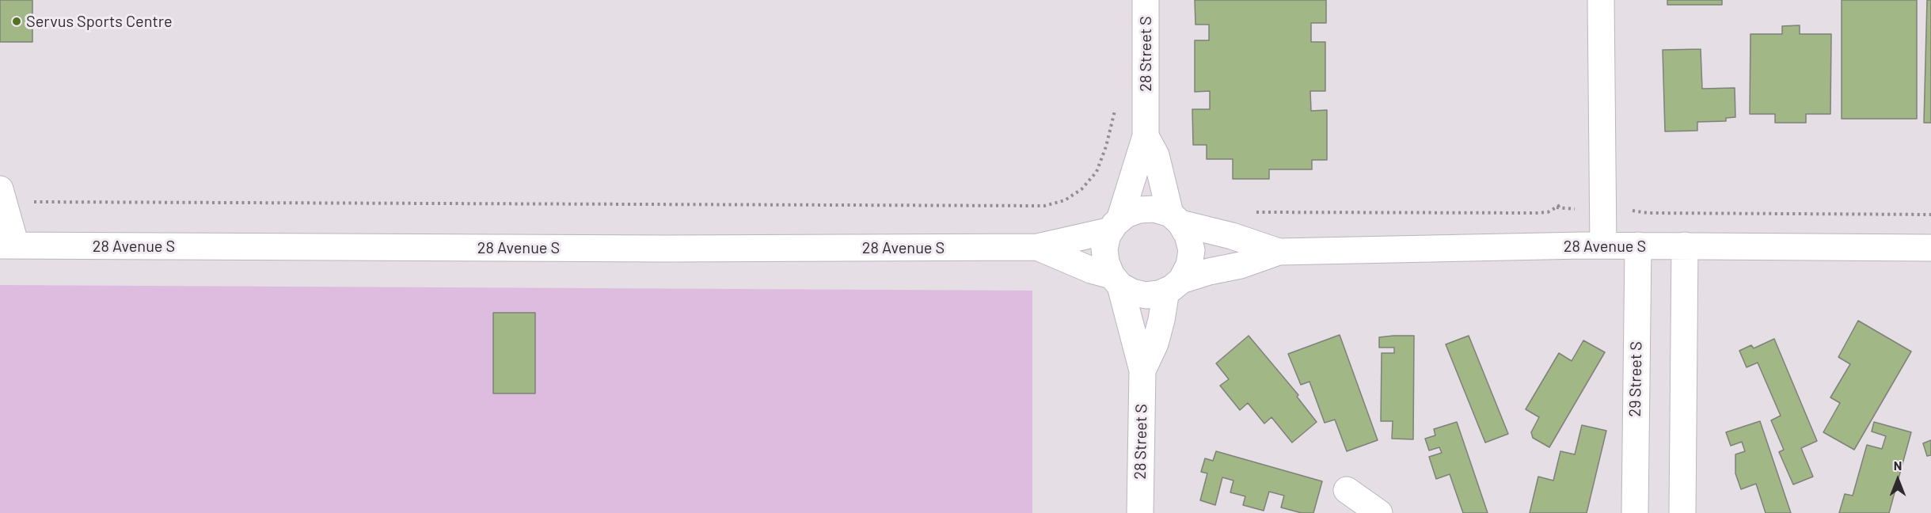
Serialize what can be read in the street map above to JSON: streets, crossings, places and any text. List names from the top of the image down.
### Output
{
  "streets": {
    "street": ["28 Street S", "28 Avenue S", "29 Street S"]
  },
  "crossings": [
    ["28 Avenue S", "29 Street S"]
  ],
  "places": ["Servus Sports Centre"],
  "north": "top"
}
